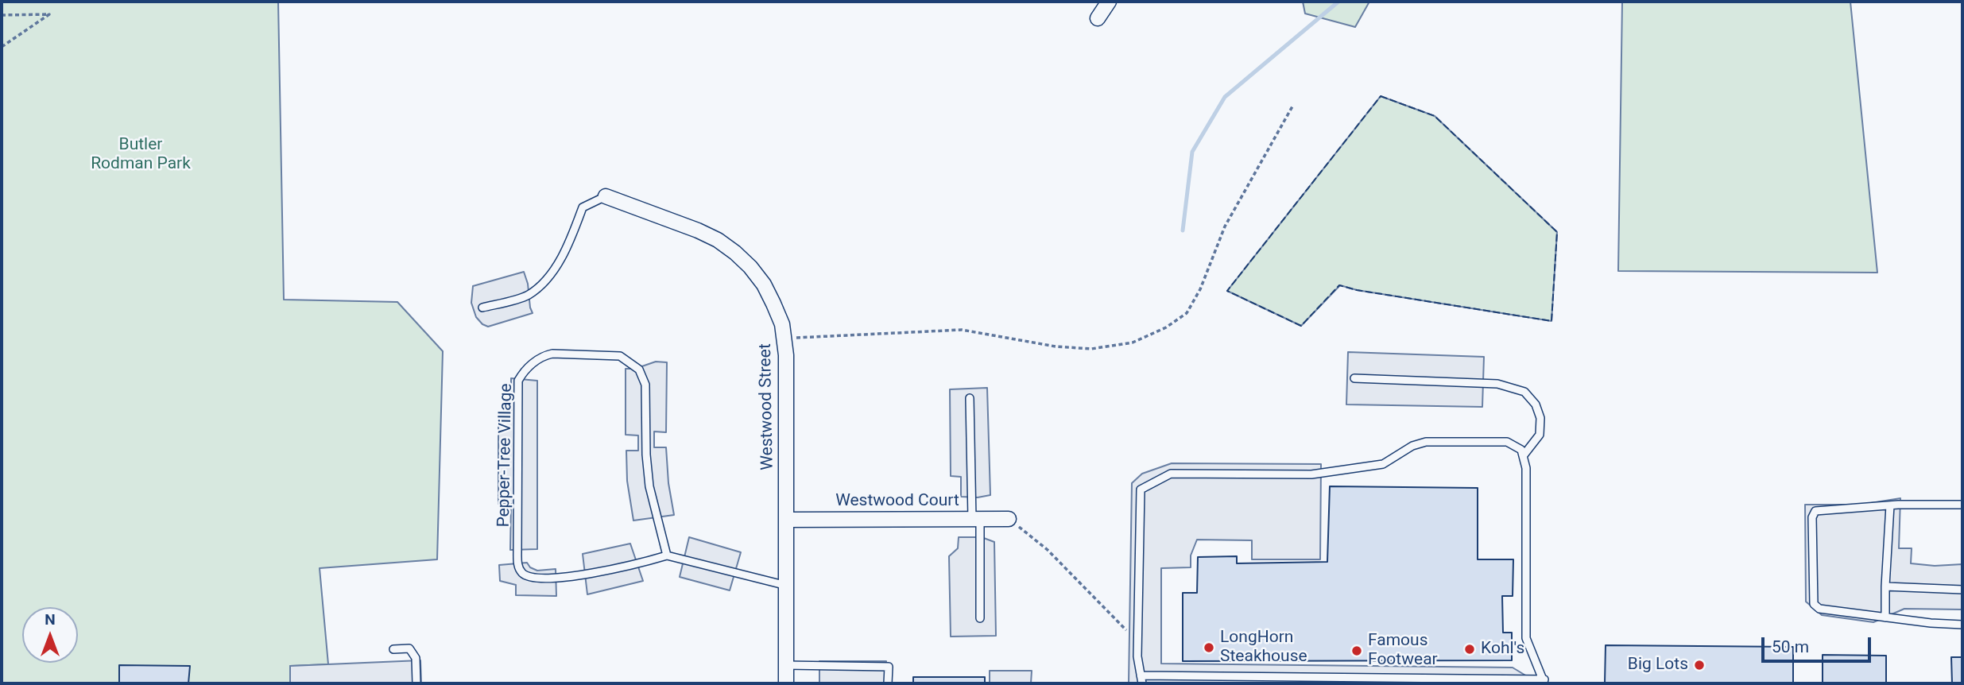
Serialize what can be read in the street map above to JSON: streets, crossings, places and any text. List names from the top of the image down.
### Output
{
  "streets": {
    "street": ["Westwood Street", "Westwood Court"],
    "lane": ["Pepper-Tree Village"]
  },
  "crossings": [
    ["Westwood Street", "Pepper-Tree Village"],
    ["Westwood Street", "Westwood Court"]
  ],
  "parks": ["Butler Rodman Park"],
  "places": [
    "LongHorn Steakhouse",
    "Kohl's",
    "Famous Footwear",
    "Big Lots"
  ],
  "scale_bar": "50 m",
  "north": "top"
}
